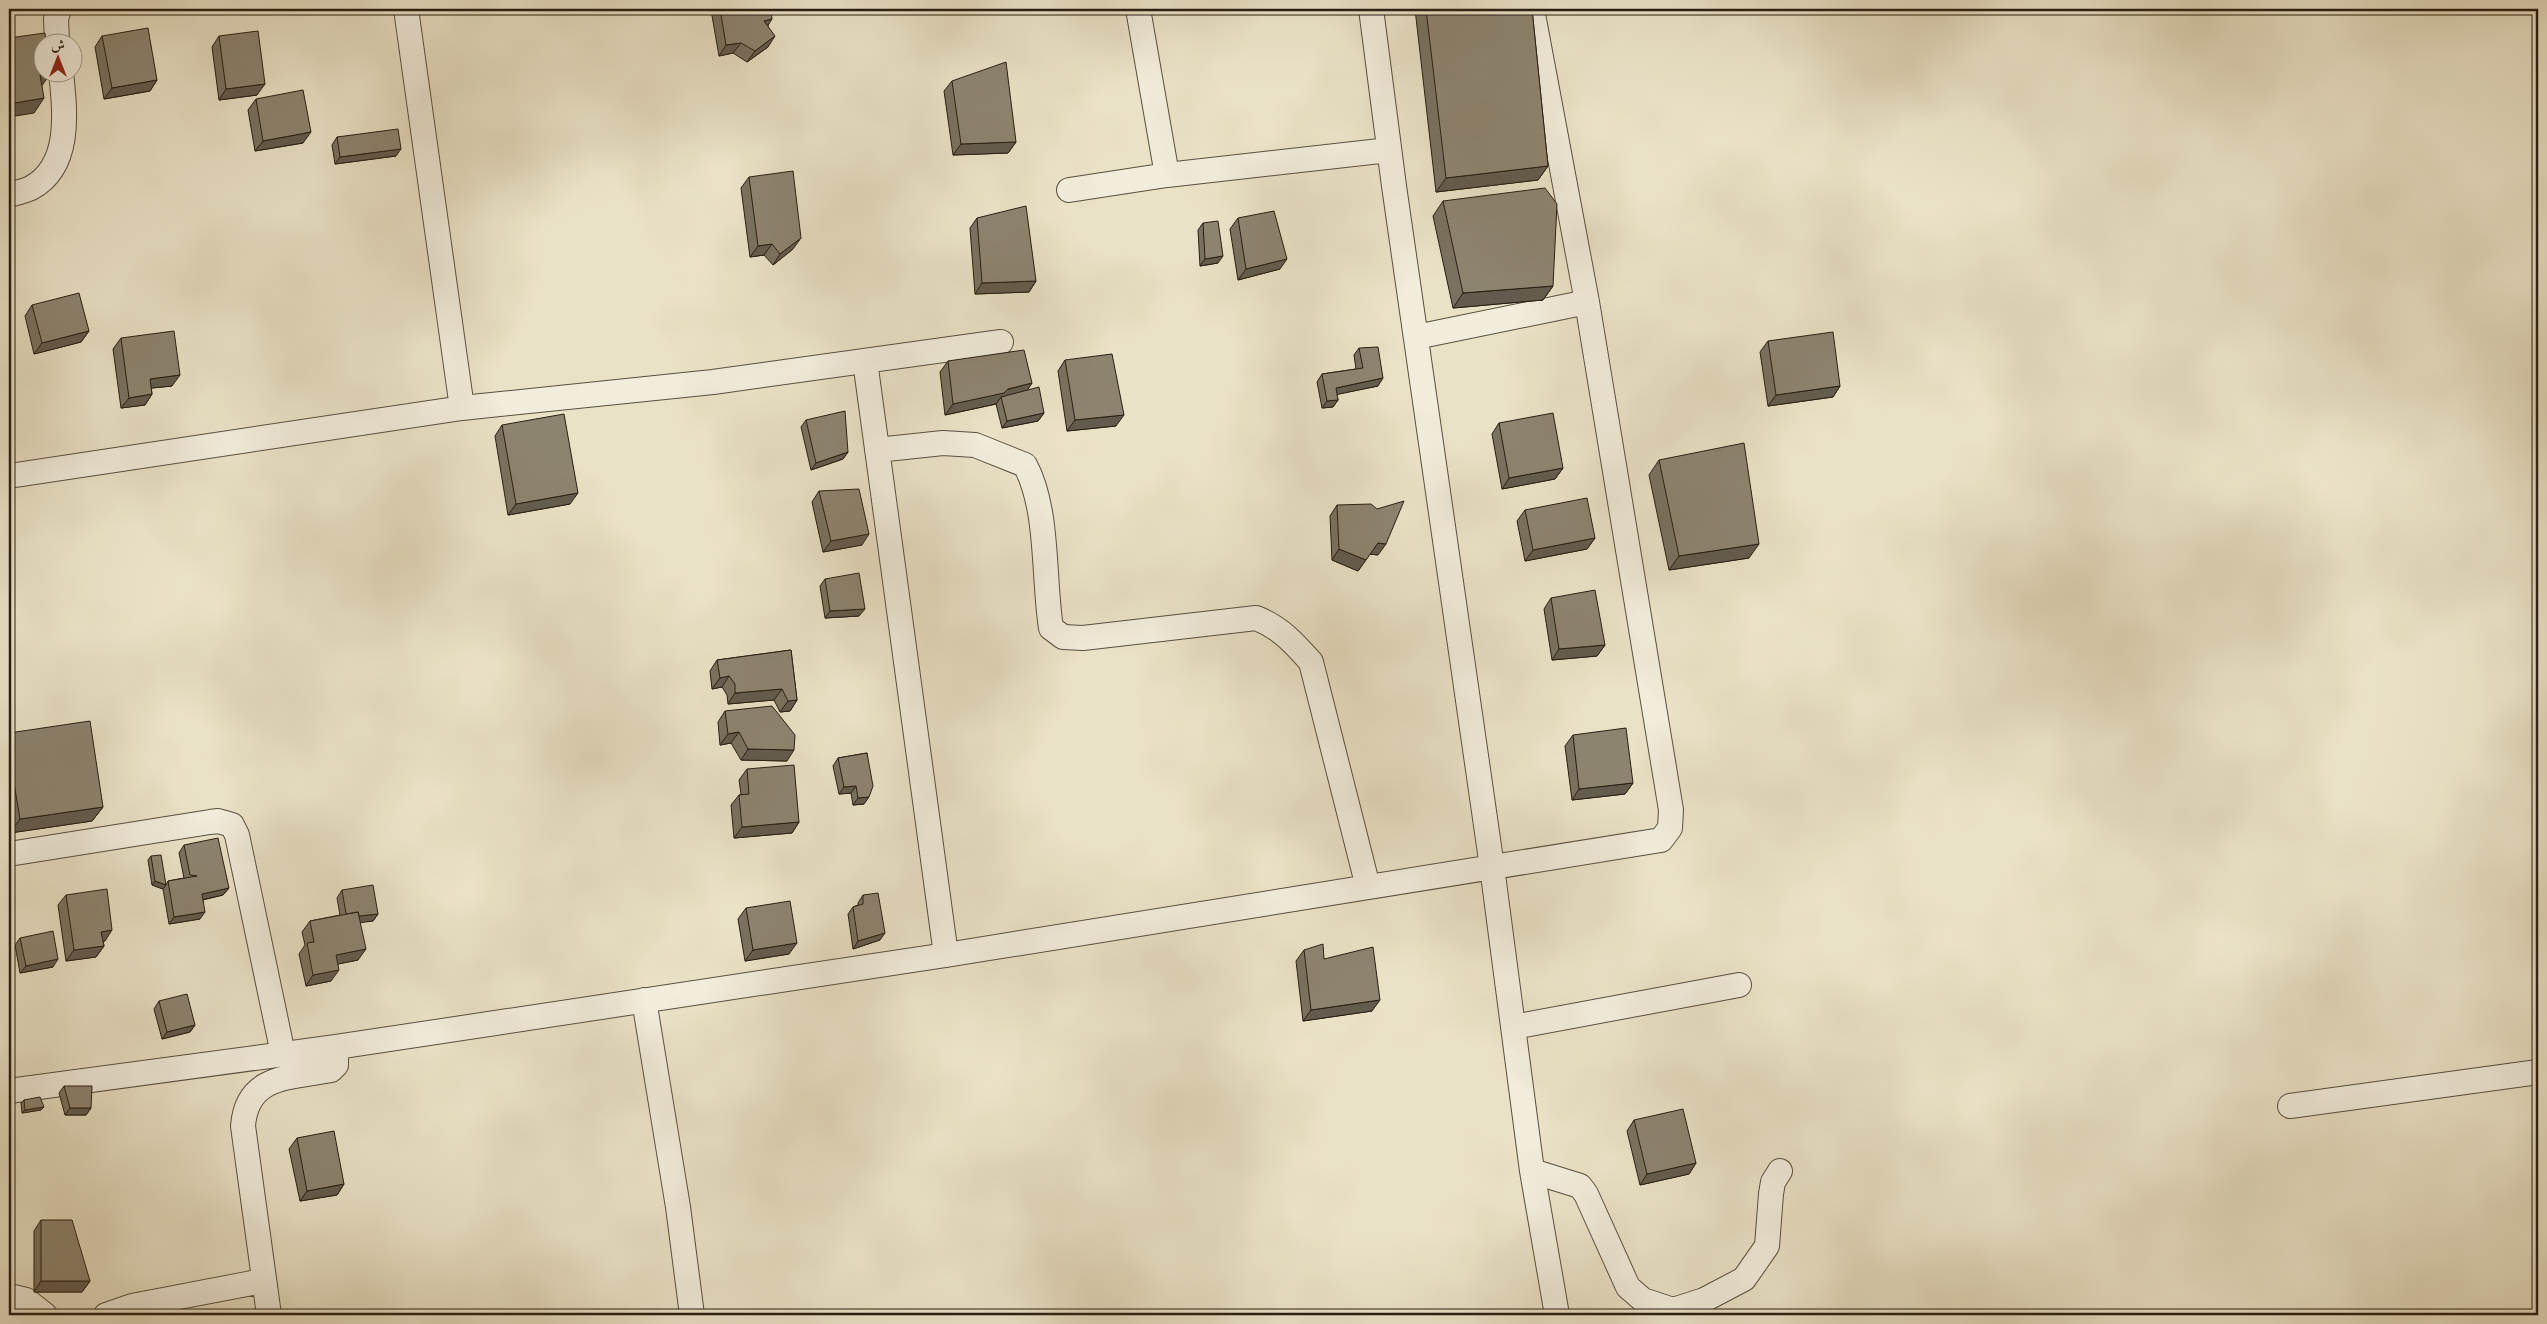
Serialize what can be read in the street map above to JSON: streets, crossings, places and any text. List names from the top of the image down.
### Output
{
  "north": "top"
}
